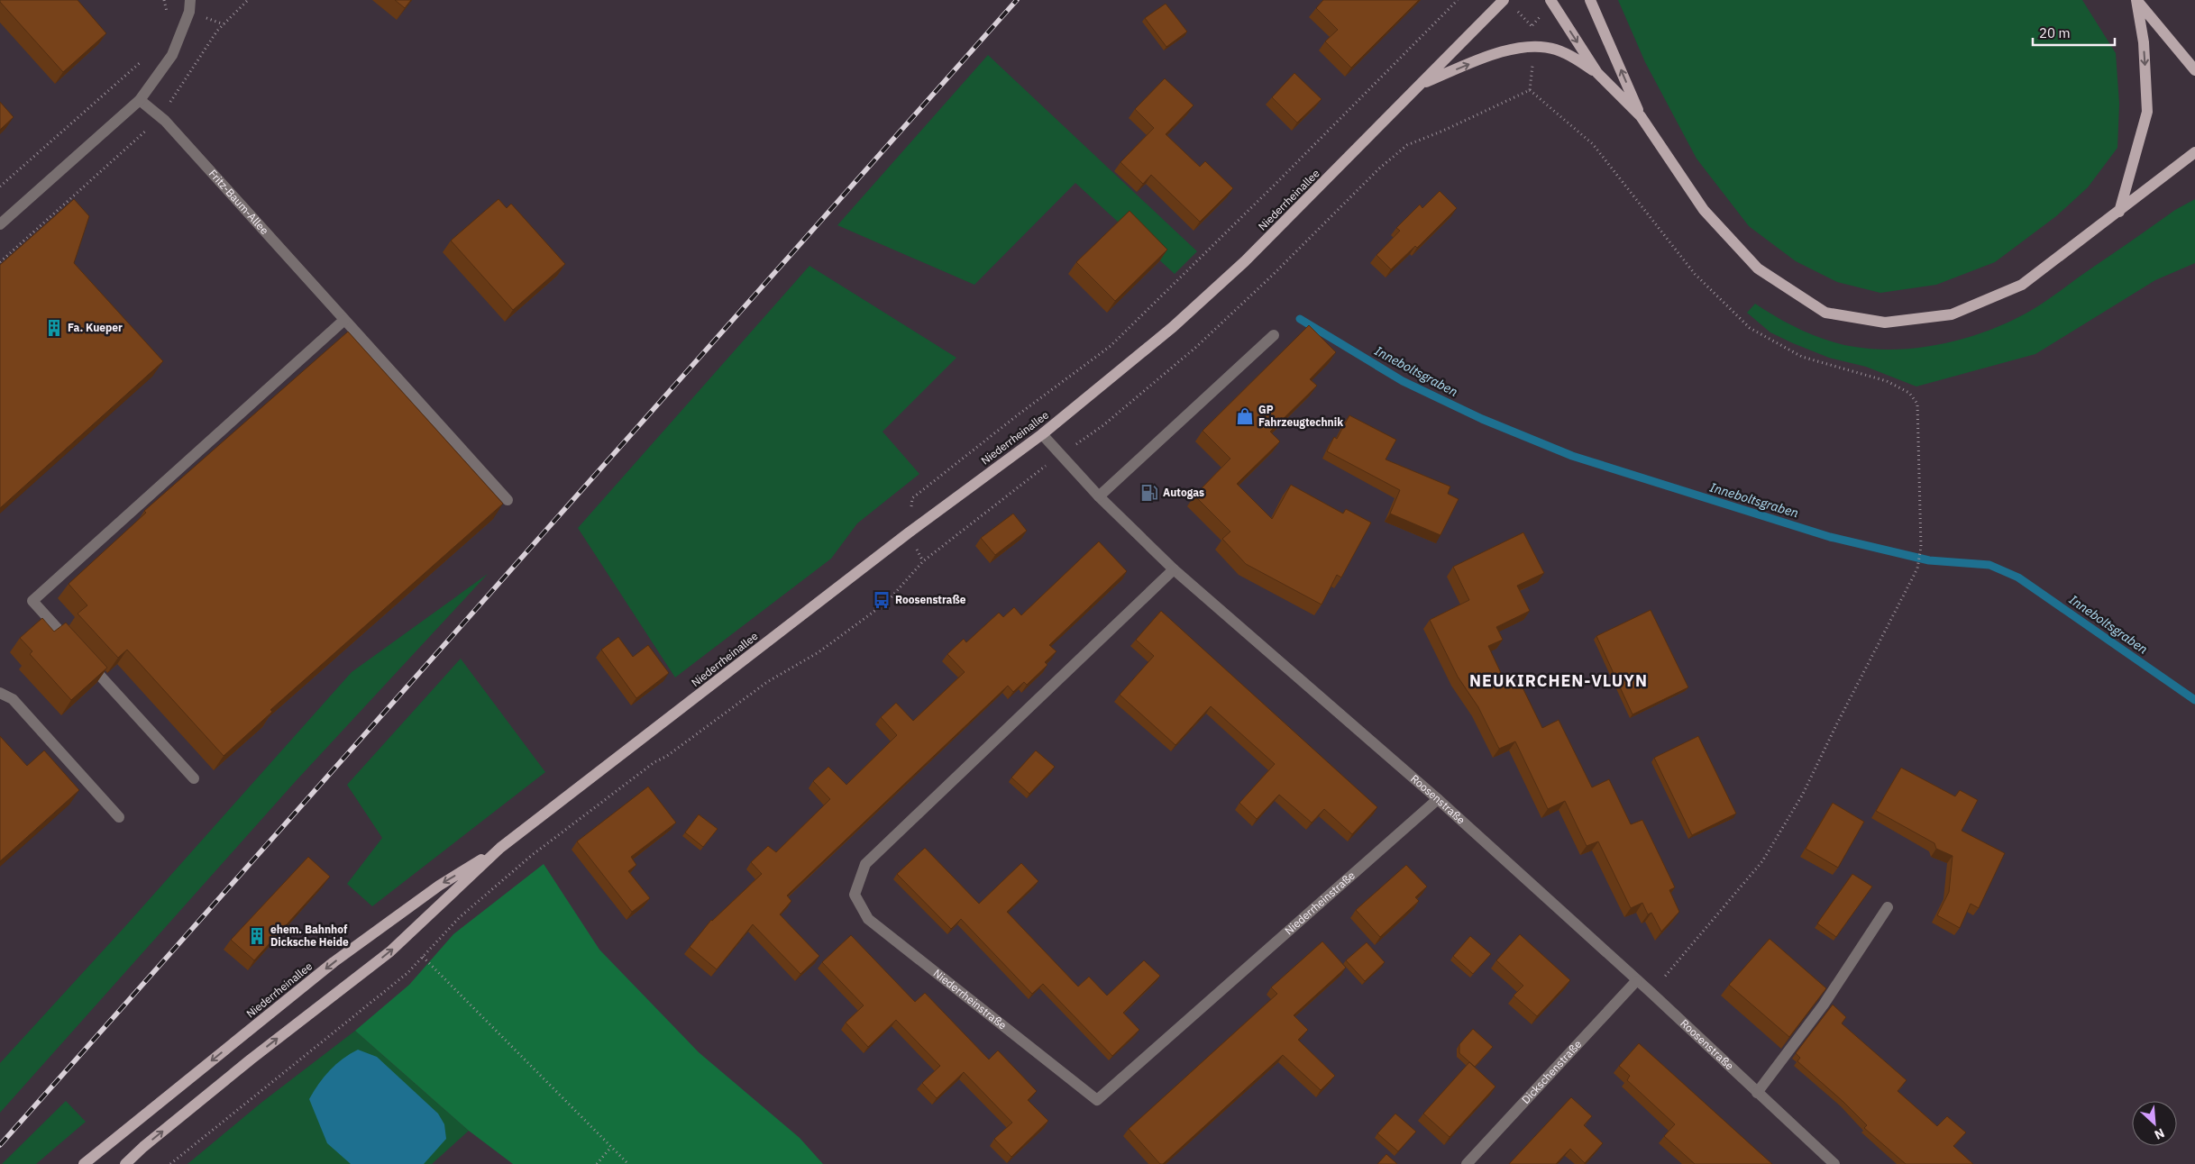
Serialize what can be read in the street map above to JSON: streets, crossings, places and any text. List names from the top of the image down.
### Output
{
  "streets": {
    "main road": ["Niederrheinallee"],
    "street": [
      "Fritz-Baum-Allee",
      "Roosenstraße",
      "Niederrheinstraße",
      "Dickschenstraße"
    ]
  },
  "crossings": [
    ["Niederrheinallee", "Roosenstraße"],
    ["Roosenstraße", "Niederrheinstraße"],
    ["Roosenstraße", "Dickschenstraße"]
  ],
  "districts": ["NEUKIRCHEN-VLUYN"],
  "water": ["Inneboltsgraben"],
  "places": {
    "building": ["Fa. Kueper", "ehem. Bahnhof Dicksche Heide"],
    "shop": ["GP Fahrzeugtechnik"],
    "fuel station": ["Autogas"],
    "bus stop": ["Roosenstraße"]
  },
  "scale_bar": "20 m",
  "north": "bottom right"
}
